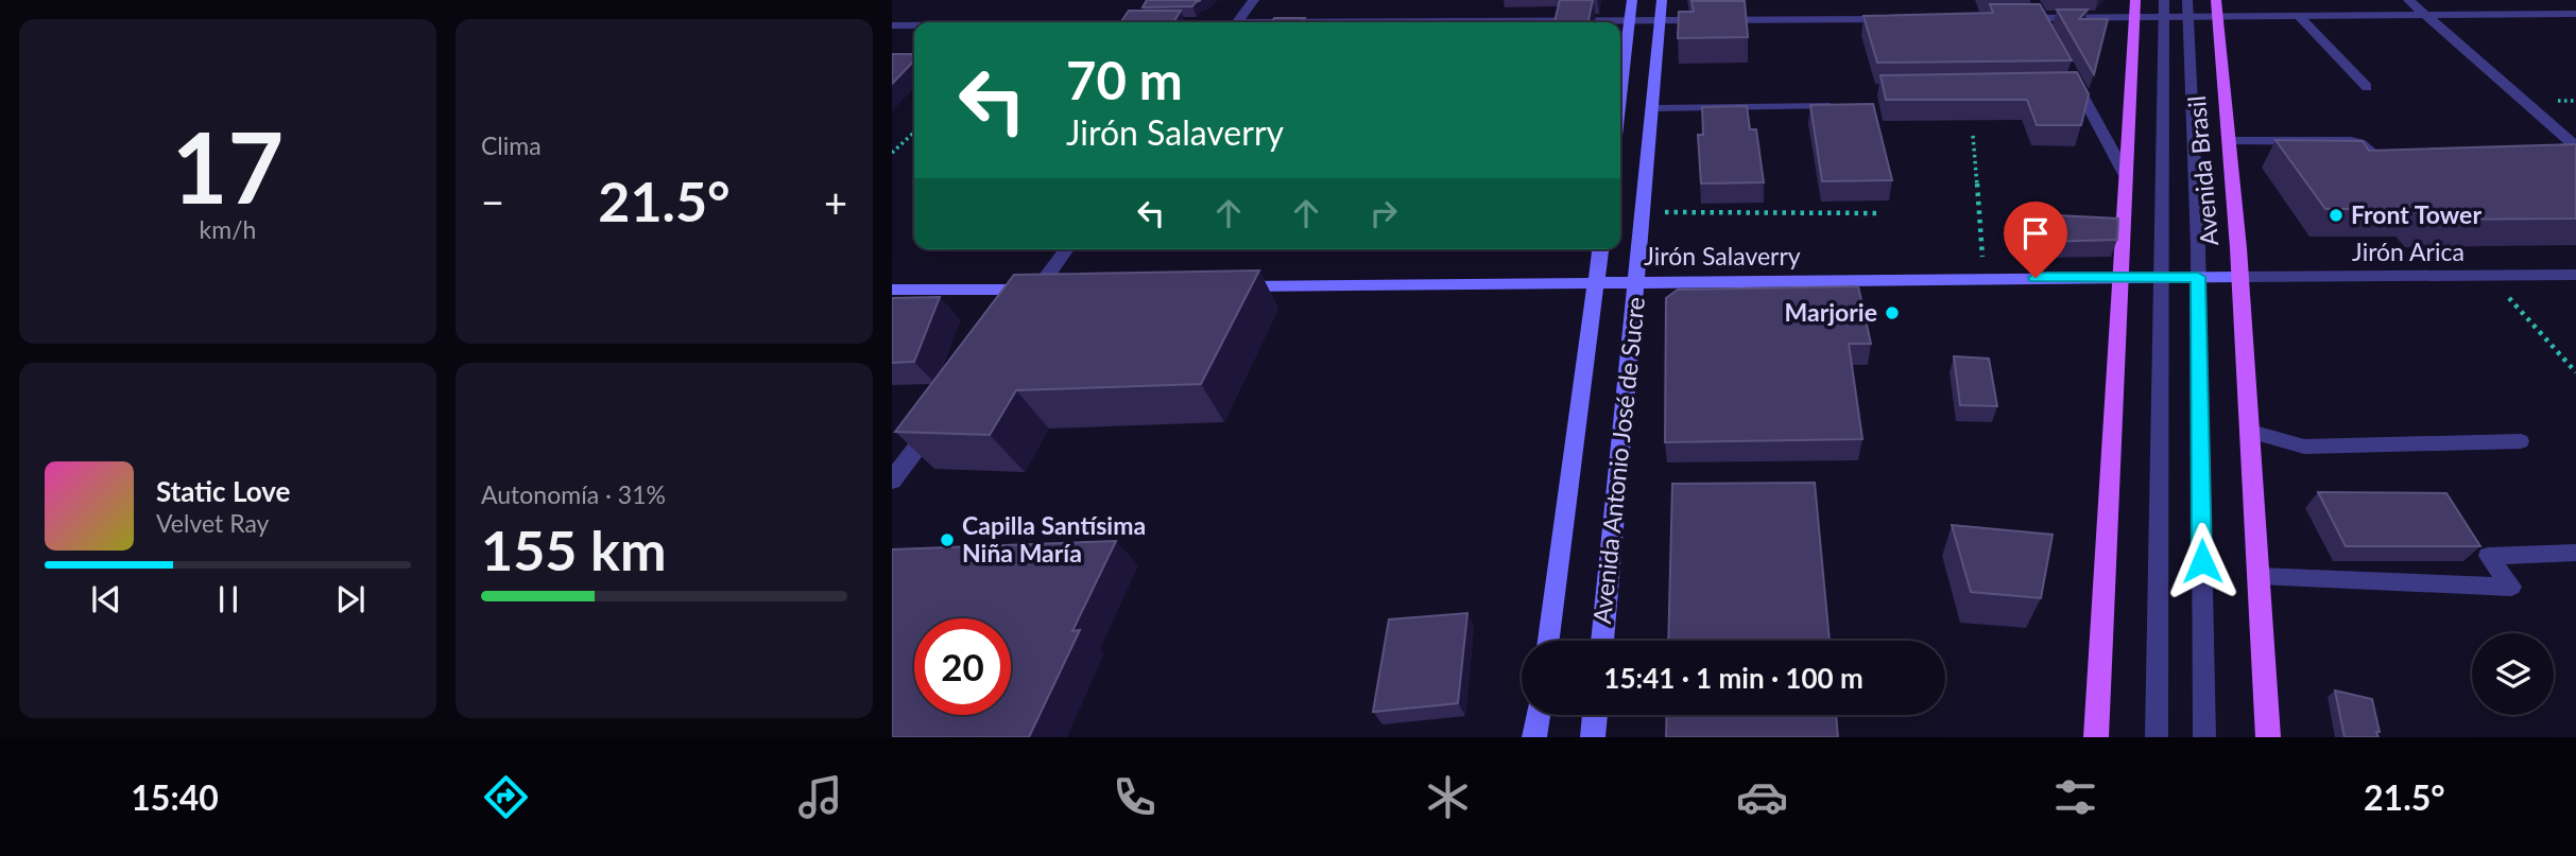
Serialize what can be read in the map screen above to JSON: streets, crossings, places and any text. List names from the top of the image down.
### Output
{
  "streets": {
    "main road": ["Avenida Brasil", "Jirón Salaverry", "Avenida Antonio José de Sucre"],
    "street": ["Jirón Arica"]
  },
  "crossings": [
    ["Avenida Brasil", "Jirón Arica"],
    ["Avenida Brasil", "Jirón Salaverry"],
    ["Jirón Arica", "Jirón Salaverry"],
    ["Jirón Salaverry", "Avenida Antonio José de Sucre"]
  ],
  "places": ["Front Tower", "Marjorie", "Capilla Santísima Niña María"],
  "page": {
    "tile": [
      ["17", "km/h"],
      "Clima",
      ["Autonomía · 31%", "155 km"]
    ],
    "turn": ["70 m", "Jirón Salaverry"],
    "heat": ["−", "21.5°", "+"],
    "song": ["Static Love", "Velvet Ray"],
    "limit": "20",
    "trip": "15:41 · 1 min · 100 m",
    "tabs": ["15:40", "21.5°"]
  }
}
